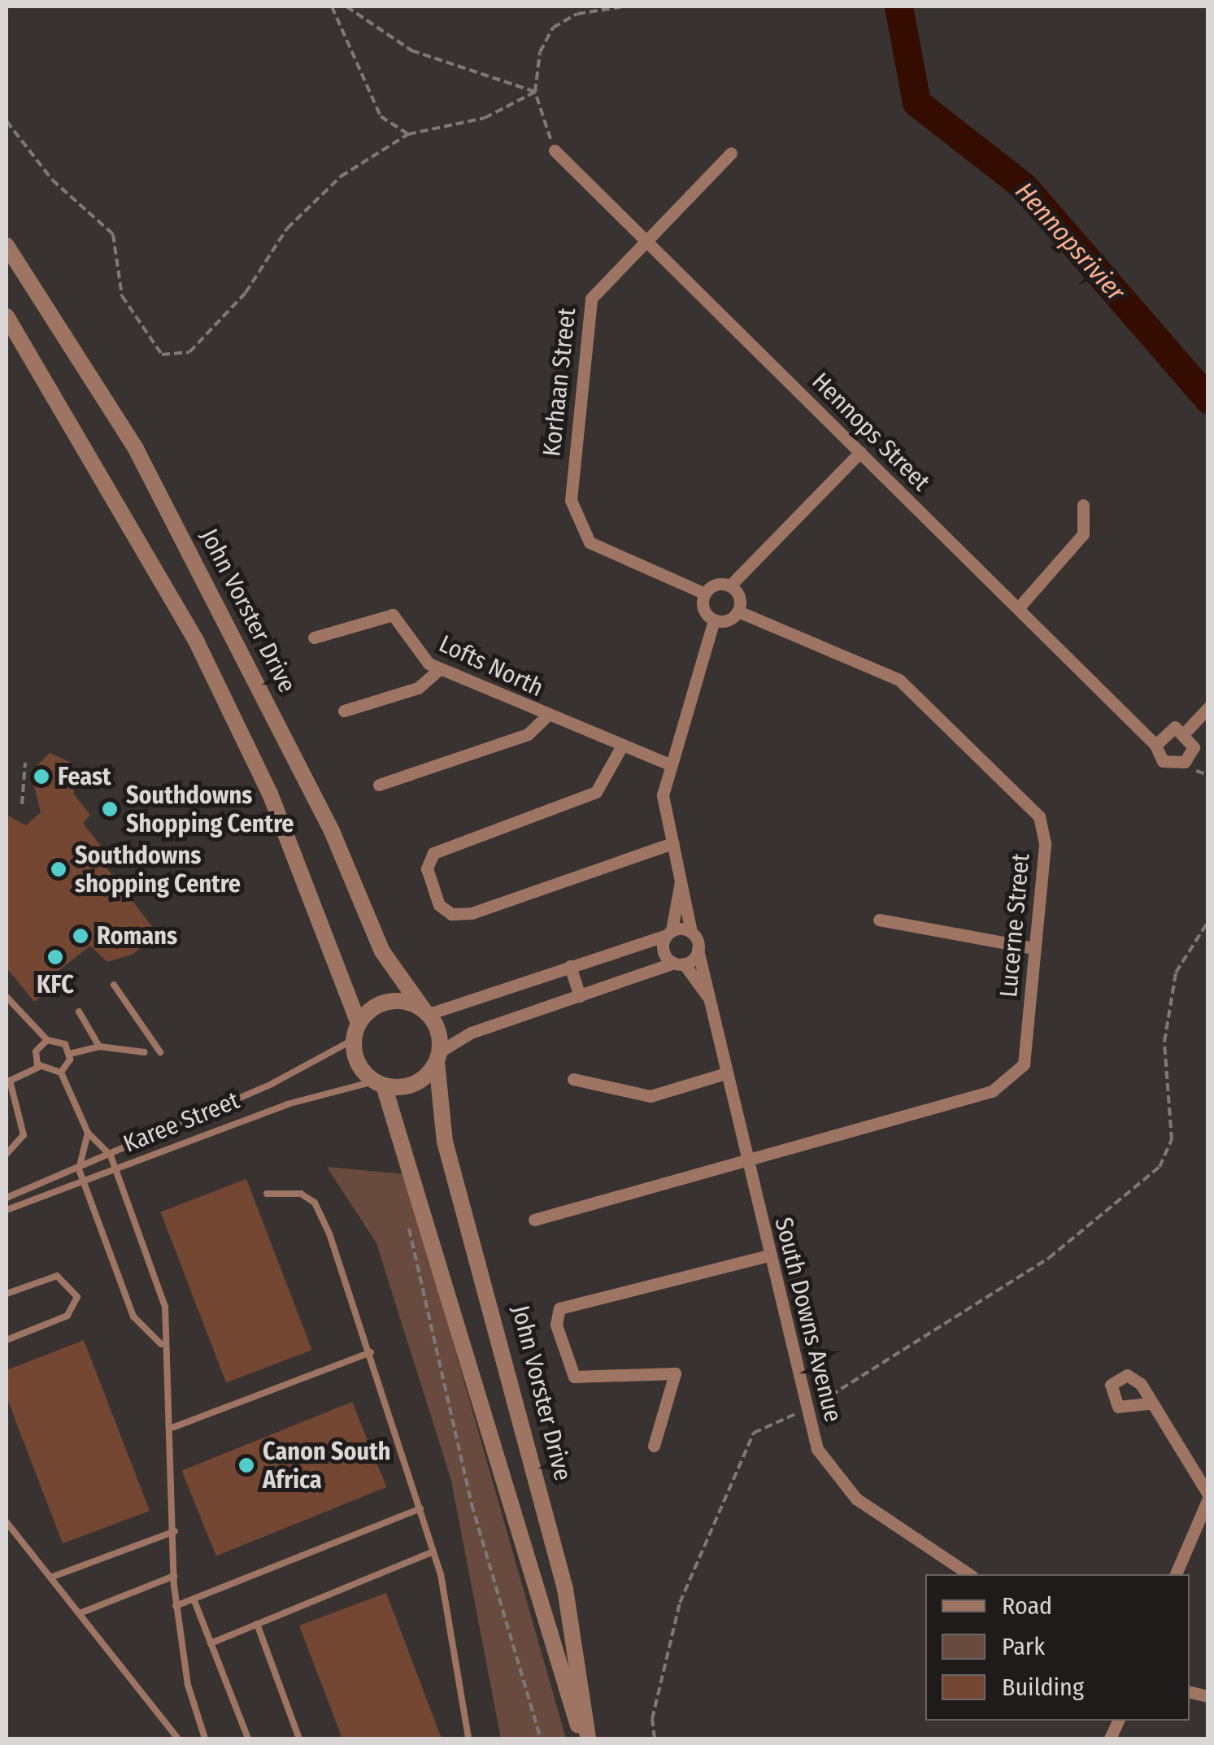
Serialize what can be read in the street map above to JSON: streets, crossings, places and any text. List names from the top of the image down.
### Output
{
  "streets": {
    "street": [
      "Korhaan Street",
      "Hennops Street",
      "John Vorster Drive",
      "Lofts North",
      "Lucerne Street",
      "South Downs Avenue"
    ],
    "lane": ["Karee Street"]
  },
  "crossings": [
    ["Korhaan Street", "Hennops Street"],
    ["John Vorster Drive", "Karee Street"],
    ["Lucerne Street", "South Downs Avenue"]
  ],
  "water": ["Hennopsrivier"],
  "places": [
    "Feast",
    "Southdowns Shopping Centre",
    "Southdowns shopping Centre",
    "Romans",
    "KFC",
    "Canon South Africa"
  ],
  "legend": ["Road", "Park", "Building"]
}
